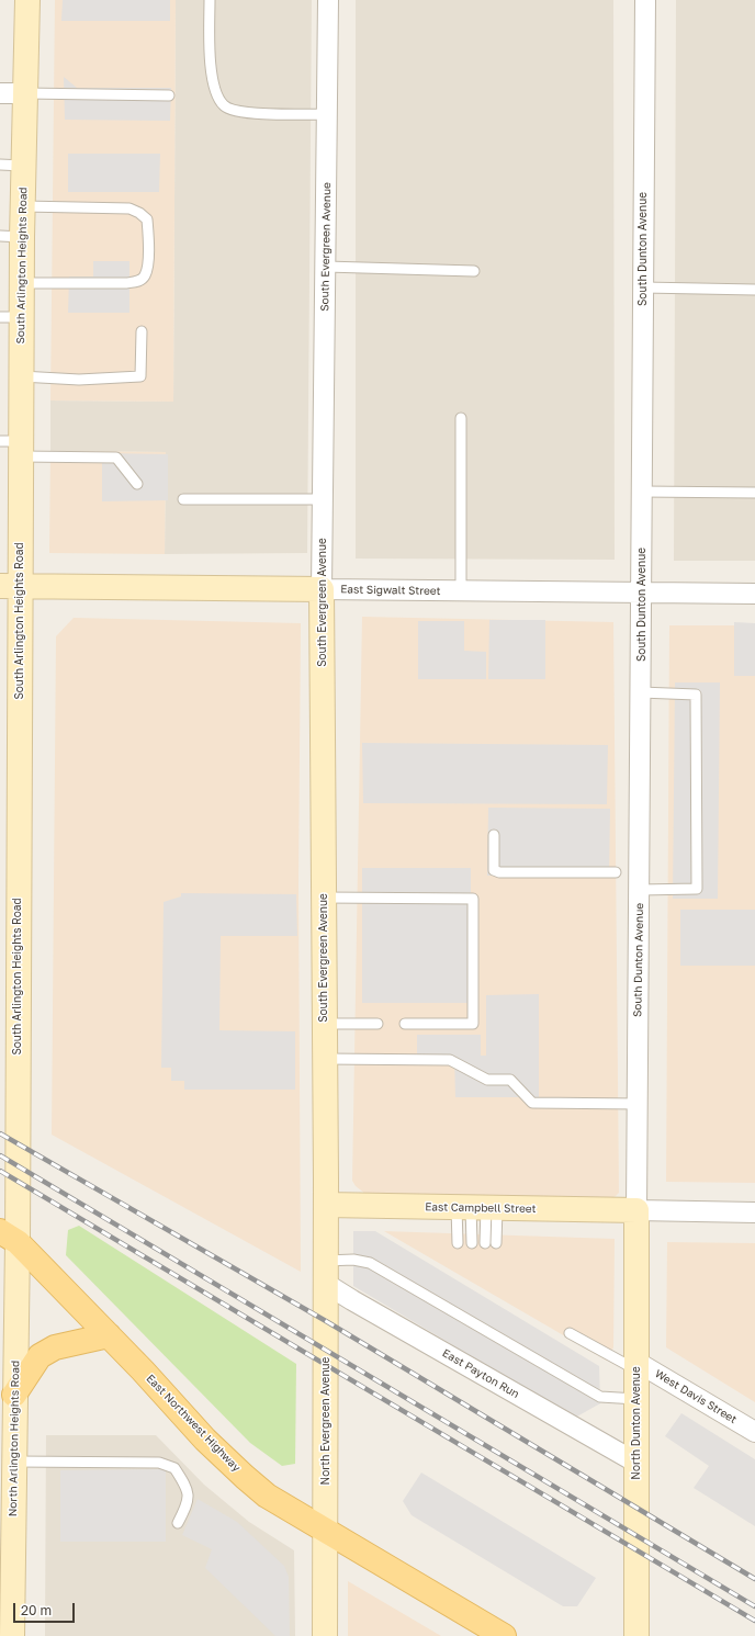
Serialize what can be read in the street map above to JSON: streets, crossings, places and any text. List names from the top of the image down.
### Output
{
  "streets": {
    "main road": ["East Northwest Highway"],
    "street": [
      "South Evergreen Avenue",
      "South Dunton Avenue",
      "South Arlington Heights Road",
      "East Sigwalt Street",
      "East Campbell Street",
      "East Payton Run",
      "West Davis Street",
      "North Evergreen Avenue",
      "North Dunton Avenue",
      "North Arlington Heights Road"
    ]
  },
  "crossings": [
    ["South Evergreen Avenue", "East Sigwalt Street"],
    ["South Evergreen Avenue", "East Campbell Street"],
    ["South Evergreen Avenue", "North Evergreen Avenue"],
    ["South Dunton Avenue", "East Sigwalt Street"],
    ["South Dunton Avenue", "East Campbell Street"],
    ["South Dunton Avenue", "North Dunton Avenue"],
    ["South Arlington Heights Road", "East Sigwalt Street"],
    ["South Arlington Heights Road", "East Northwest Highway"],
    ["South Arlington Heights Road", "North Arlington Heights Road"],
    ["East Campbell Street", "North Evergreen Avenue"],
    ["East Campbell Street", "North Dunton Avenue"],
    ["East Payton Run", "North Evergreen Avenue"],
    ["East Payton Run", "North Dunton Avenue"],
    ["West Davis Street", "North Dunton Avenue"],
    ["North Evergreen Avenue", "East Northwest Highway"],
    ["East Northwest Highway", "North Arlington Heights Road"]
  ],
  "scale_bar": "20 m"
}
